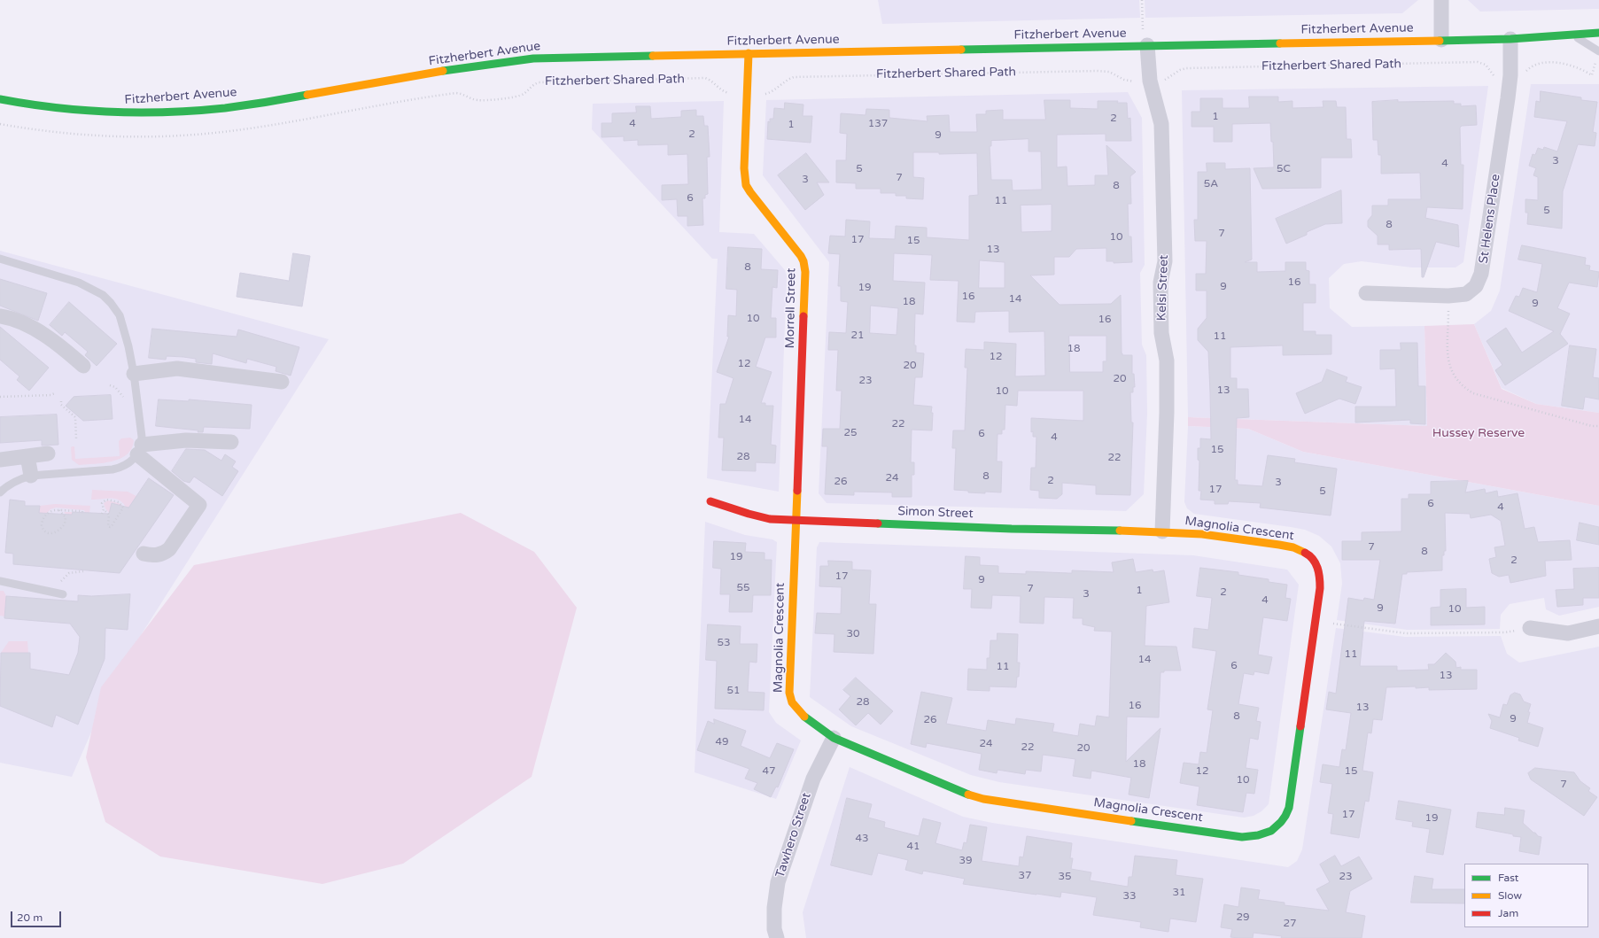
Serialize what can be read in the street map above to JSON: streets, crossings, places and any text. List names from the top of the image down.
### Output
{
  "streets": {
    "street": [
      "Fitzherbert Avenue",
      "St Helens Place",
      "Kelsi Street",
      "Morrell Street",
      "Simon Street",
      "Magnolia Crescent",
      "Tawhero Street"
    ],
    "path": ["Fitzherbert Shared Path"]
  },
  "crossings": [
    ["Fitzherbert Avenue", "St Helens Place"],
    ["Fitzherbert Avenue", "Kelsi Street"],
    ["Fitzherbert Avenue", "Morrell Street"],
    ["Kelsi Street", "Simon Street"],
    ["Kelsi Street", "Magnolia Crescent"],
    ["Morrell Street", "Simon Street"],
    ["Morrell Street", "Magnolia Crescent"],
    ["Simon Street", "Magnolia Crescent"],
    ["Magnolia Crescent", "Tawhero Street"]
  ],
  "parks": ["Hussey Reserve"],
  "house_numbers": [
    "1",
    "2",
    "4",
    "137",
    "1",
    "2",
    "9",
    "3",
    "4",
    "5",
    "5C",
    "7",
    "3",
    "5A",
    "8",
    "6",
    "11",
    "5",
    "8",
    "7",
    "10",
    "17",
    "15",
    "13",
    "8",
    "16",
    "9",
    "19",
    "16",
    "14",
    "18",
    "9",
    "10",
    "16",
    "21",
    "11",
    "18",
    "12",
    "12",
    "20",
    "20",
    "23",
    "13",
    "10",
    "14",
    "22",
    "25",
    "6",
    "4",
    "15",
    "28",
    "22",
    "8",
    "24",
    "2",
    "26",
    "3",
    "17",
    "5",
    "6",
    "4",
    "7",
    "8",
    "19",
    "2",
    "17",
    "9",
    "55",
    "7",
    "1",
    "2",
    "3",
    "4",
    "9",
    "10",
    "30",
    "53",
    "11",
    "14",
    "6",
    "11",
    "13",
    "51",
    "28",
    "16",
    "13",
    "8",
    "9",
    "26",
    "49",
    "24",
    "22",
    "20",
    "18",
    "47",
    "12",
    "15",
    "10",
    "7",
    "17",
    "19",
    "43",
    "41",
    "39",
    "37",
    "35",
    "23",
    "31",
    "33",
    "29",
    "27"
  ],
  "legend": ["Fast", "Slow", "Jam"],
  "scale_bar": "20 m"
}
